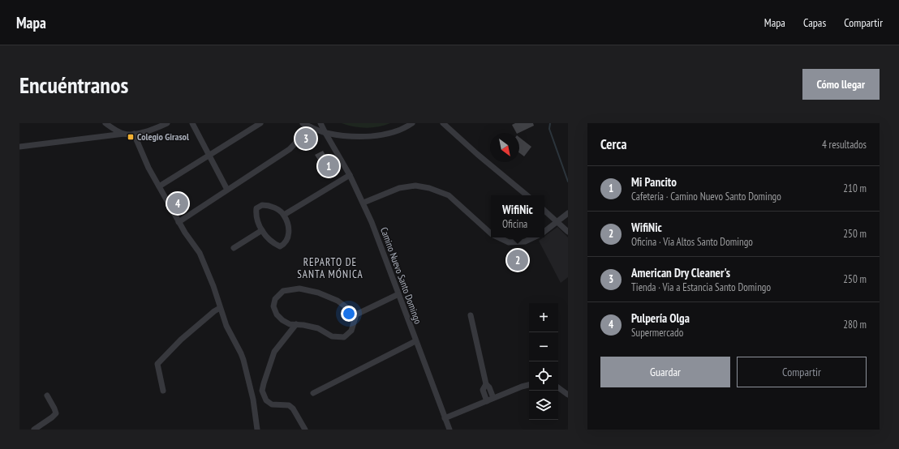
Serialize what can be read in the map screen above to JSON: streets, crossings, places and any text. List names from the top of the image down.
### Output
{
  "streets": {
    "street": ["Camino Nuevo Santo Domingo"]
  },
  "districts": ["REPARTO DE SANTA MÓNICA"],
  "places": {
    "transit": ["Colegio Girasol"]
  },
  "north": "bottom right",
  "page": {
    "header": "Mapa",
    "nav": ["Mapa", "Capas", "Compartir"],
    "buttons": [
      "Cómo llegar",
      ["Guardar", "Compartir"]
    ],
    "title": "Encuéntranos",
    "heading": ["Cerca", "4 resultados"],
    "pins": [
      "3",
      "1",
      "4",
      "2"
    ],
    "list": [
      {
        "mark": "1",
        "name": "Mi Pancito",
        "note": "Cafetería · Camino Nuevo Santo Domingo",
        "value": "210 m"
      },
      {
        "mark": "2",
        "name": "WifiNic",
        "note": "Oficina · Via Altos Santo Domingo",
        "value": "250 m"
      },
      {
        "mark": "3",
        "name": "American Dry Cleaner's",
        "note": "Tienda · Via a Estancia Santo Domingo",
        "value": "250 m"
      },
      {
        "mark": "4",
        "name": "Pulpería Olga",
        "note": "Supermercado",
        "value": "280 m"
      }
    ],
    "popup": ["WifiNic", "Oficina"],
    "map_buttons": ["+", "−"]
  }
}
